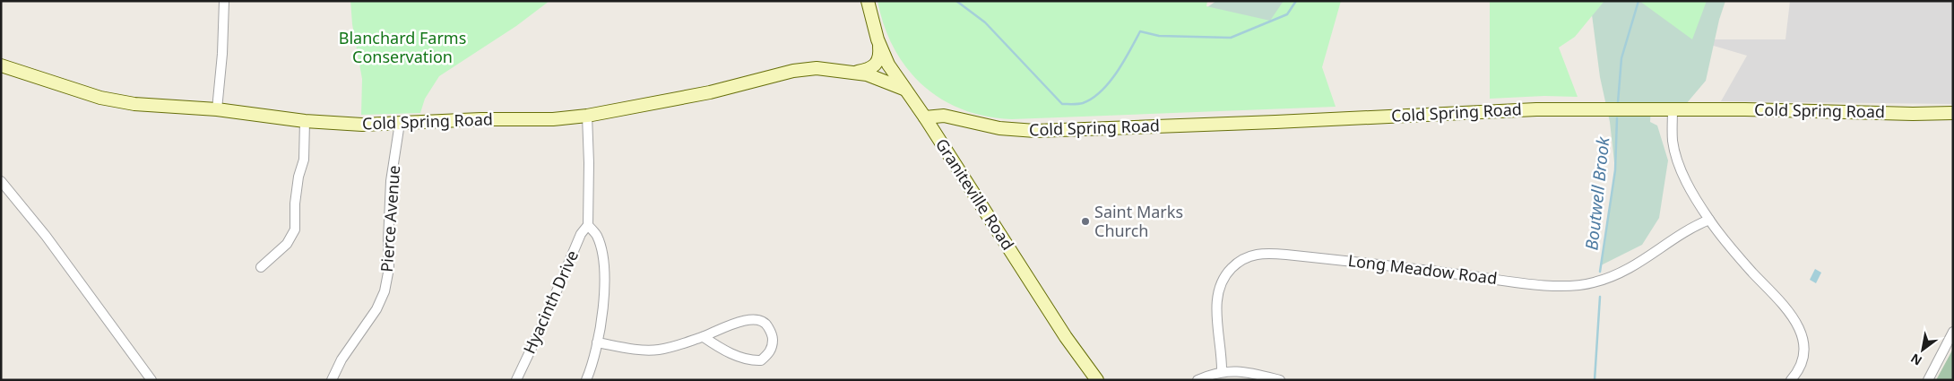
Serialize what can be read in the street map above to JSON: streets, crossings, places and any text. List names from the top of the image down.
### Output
{
  "streets": {
    "street": [
      "Cold Spring Road",
      "Graniteville Road",
      "Pierce Avenue",
      "Long Meadow Road",
      "Hyacinth Drive"
    ]
  },
  "crossings": [
    ["Cold Spring Road", "Graniteville Road"],
    ["Cold Spring Road", "Pierce Avenue"]
  ],
  "water": ["Boutwell Brook"],
  "parks": ["Blanchard Farms Conservation"],
  "places": ["Saint Marks Church"],
  "north": "bottom left"
}
